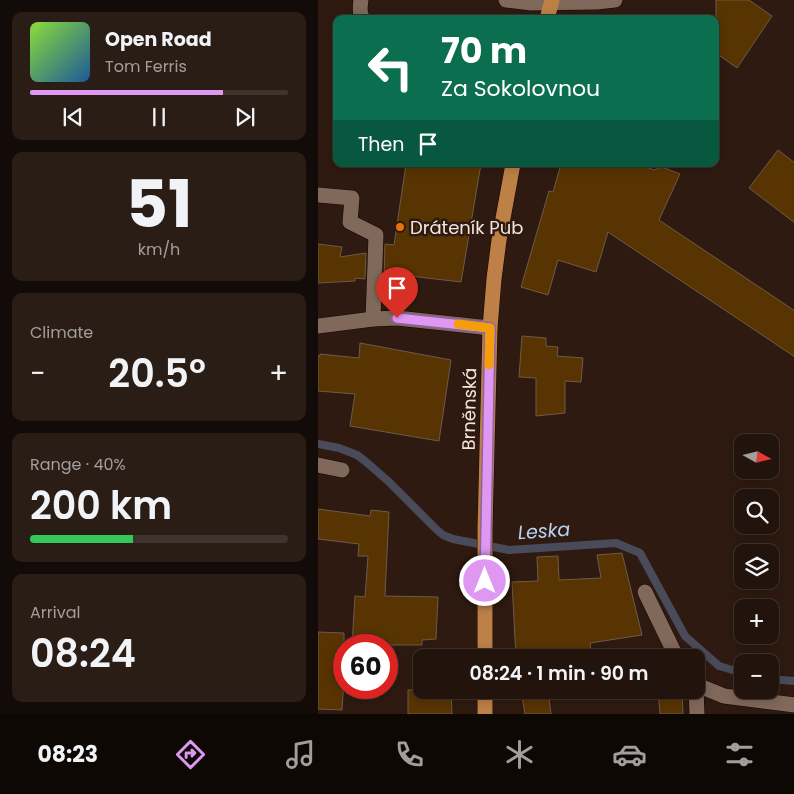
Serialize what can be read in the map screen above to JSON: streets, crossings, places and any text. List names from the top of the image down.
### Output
{
  "streets": {
    "main road": ["Brněnská"]
  },
  "water": ["Leska"],
  "places": ["Dráteník Pub"],
  "north": "right",
  "page": {
    "turn": ["70 m", "Za Sokolovnou"],
    "song": ["Open Road", "Tom Ferris"],
    "then": "Then",
    "tile": [
      ["51", "km/h"],
      "Climate",
      ["Range · 40%", "200 km"],
      ["Arrival", "08:24"]
    ],
    "heat": ["−", "20.5°", "+"],
    "map_buttons": ["+", "−"],
    "limit": "60",
    "trip": "08:24 · 1 min · 90 m",
    "tabs": "08:23"
  }
}
